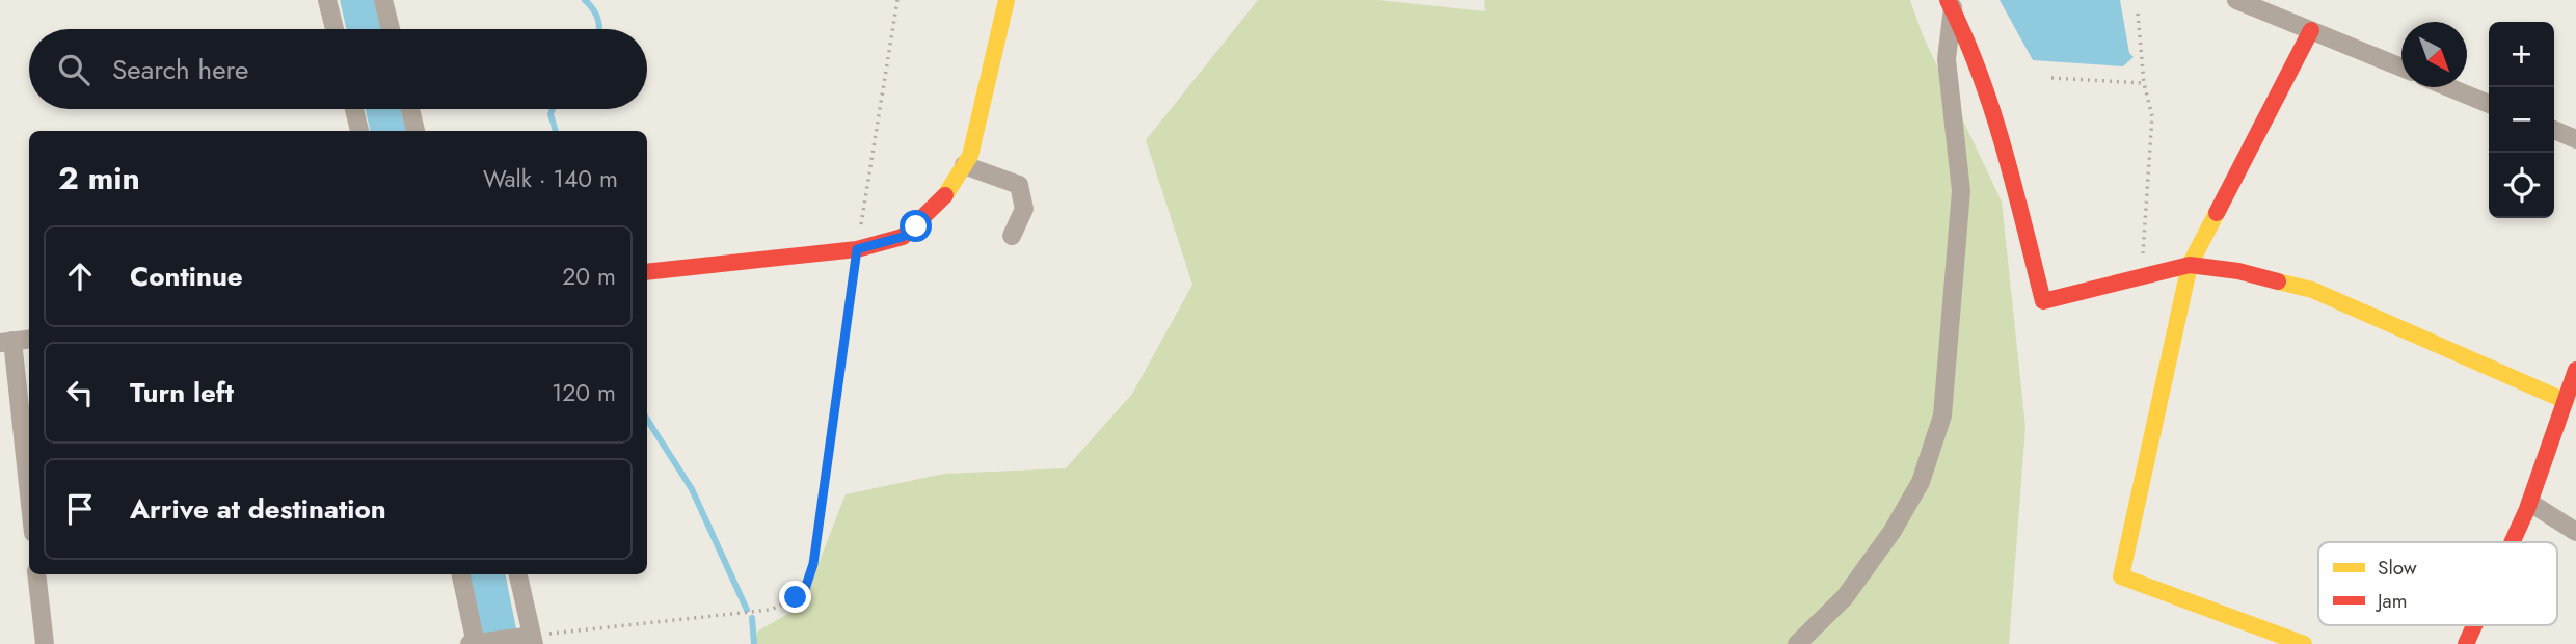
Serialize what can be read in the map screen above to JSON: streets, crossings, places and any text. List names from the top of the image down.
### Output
{
  "legend": ["Slow", "Jam"],
  "north": "bottom right",
  "page": {
    "map_buttons": ["+", "−"],
    "search": "Search here",
    "heading": ["2 min", "Walk · 140 m"],
    "list": [
      ["Continue", "20 m"],
      ["Turn left", "120 m"],
      "Arrive at destination"
    ]
  }
}
